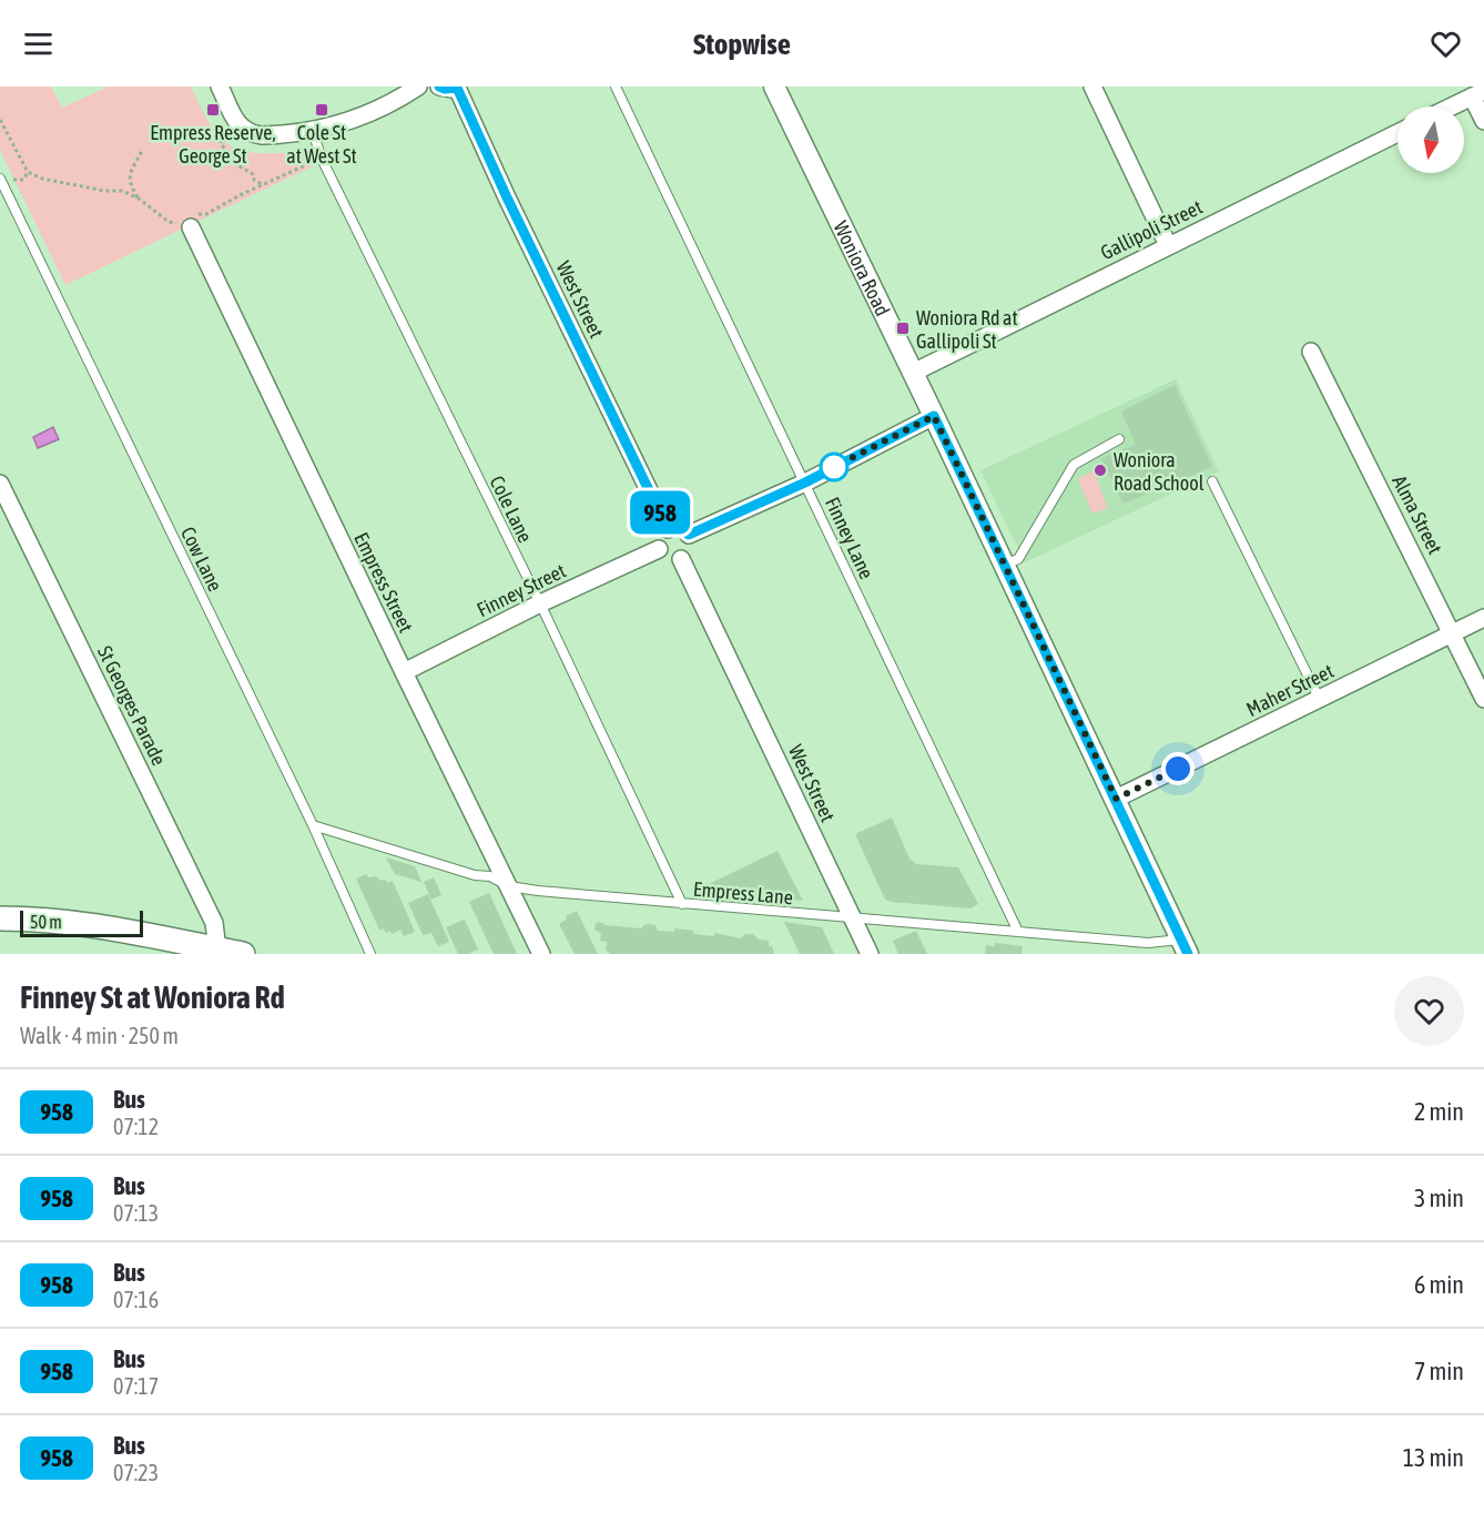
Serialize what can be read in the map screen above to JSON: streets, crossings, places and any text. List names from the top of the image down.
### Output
{
  "streets": {
    "street": [
      "Gallipoli Street",
      "Woniora Road",
      "West Street",
      "Alma Street",
      "Empress Street",
      "Finney Street",
      "Maher Street",
      "St Georges Parade"
    ],
    "lane": [
      "Cole Lane",
      "Finney Lane",
      "Cow Lane",
      "Empress Lane"
    ]
  },
  "crossings": [
    ["Gallipoli Street", "Woniora Road"],
    ["Woniora Road", "Maher Street"],
    ["Woniora Road", "Empress Lane"],
    ["West Street", "Finney Street"],
    ["West Street", "Empress Lane"],
    ["Cole Lane", "Finney Street"],
    ["Cole Lane", "Empress Lane"],
    ["Alma Street", "Maher Street"],
    ["Finney Lane", "Empress Lane"],
    ["Cow Lane", "Empress Lane"],
    ["Empress Street", "Finney Street"],
    ["Empress Street", "Empress Lane"]
  ],
  "places": {
    "transit": ["Empress Reserve, George St", "Cole St at West St", "Woniora Rd at Gallipoli St"],
    "other": ["Woniora Road School"]
  },
  "lines": ["bus line 958"],
  "scale_bar": "50 m",
  "north": "bottom",
  "page": {
    "header": "Stopwise",
    "on_map": "958",
    "scale": "50 m",
    "heading": ["Finney St at Woniora Rd", "Walk · 4 min · 250 m"],
    "list": [
      {
        "mark": "958",
        "name": "Bus",
        "note": "07:12",
        "value": "2 min"
      },
      {
        "mark": "958",
        "name": "Bus",
        "note": "07:13",
        "value": "3 min"
      },
      {
        "mark": "958",
        "name": "Bus",
        "note": "07:16",
        "value": "6 min"
      },
      {
        "mark": "958",
        "name": "Bus",
        "note": "07:17",
        "value": "7 min"
      },
      {
        "mark": "958",
        "name": "Bus",
        "note": "07:23",
        "value": "13 min"
      }
    ]
  }
}
